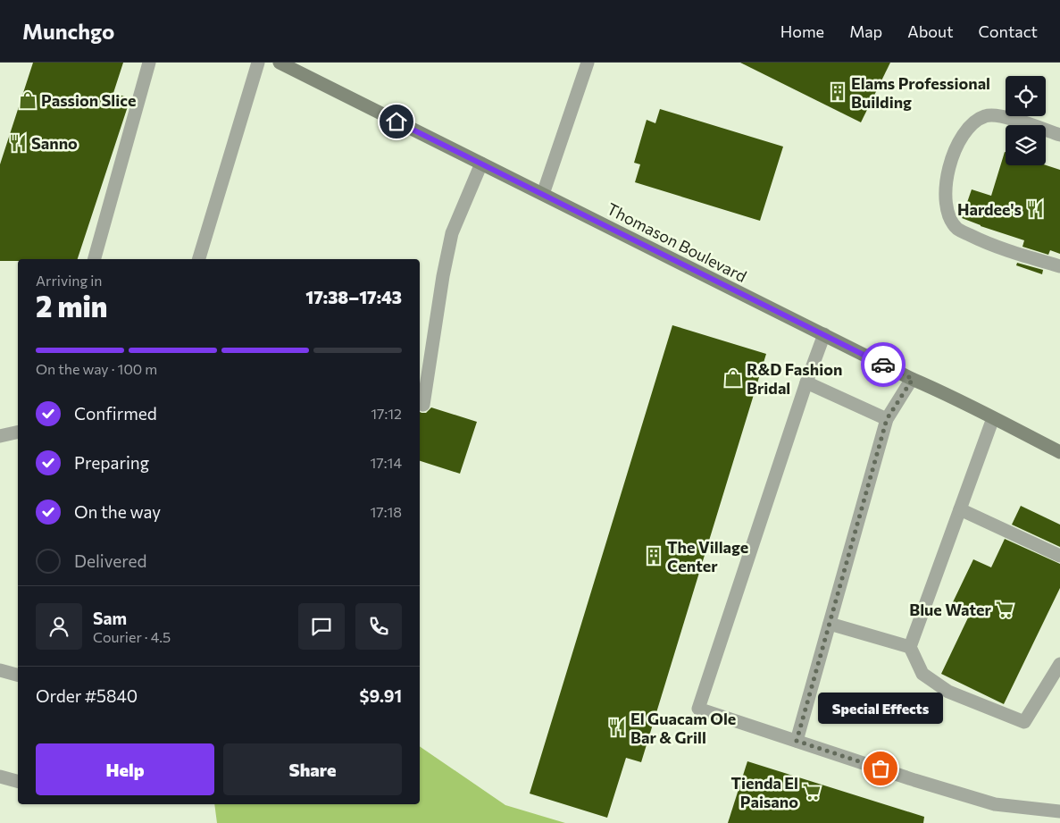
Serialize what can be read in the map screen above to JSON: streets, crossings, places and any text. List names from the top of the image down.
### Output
{
  "streets": {
    "main road": ["Thomason Boulevard"]
  },
  "places": {
    "building": ["Elams Professional Building", "The Village Center"],
    "shop": ["Passion Slice", "R&D Fashion Bridal"],
    "restaurant": ["Sanno", "Hardee's", "El Guacam Ole Bar & Grill"],
    "supermarket": ["Blue Water", "Tienda El Paisano"],
    "other": ["Special Effects"]
  },
  "page": {
    "header": "Munchgo",
    "nav": [
      "Home",
      "Map",
      "About",
      "Contact"
    ],
    "heading": ["2 min", "Arriving in", "17:38–17:43"],
    "panel": [
      "Sam",
      "Courier · 4.5",
      "Order #5840",
      "$9.91"
    ],
    "bar": "On the way · 100 m",
    "list": [
      ["Confirmed", "17:12"],
      ["Preparing", "17:14"],
      ["On the way", "17:18"],
      "Delivered"
    ],
    "bubble": "Special Effects",
    "buttons": ["Help", "Share"]
  }
}
